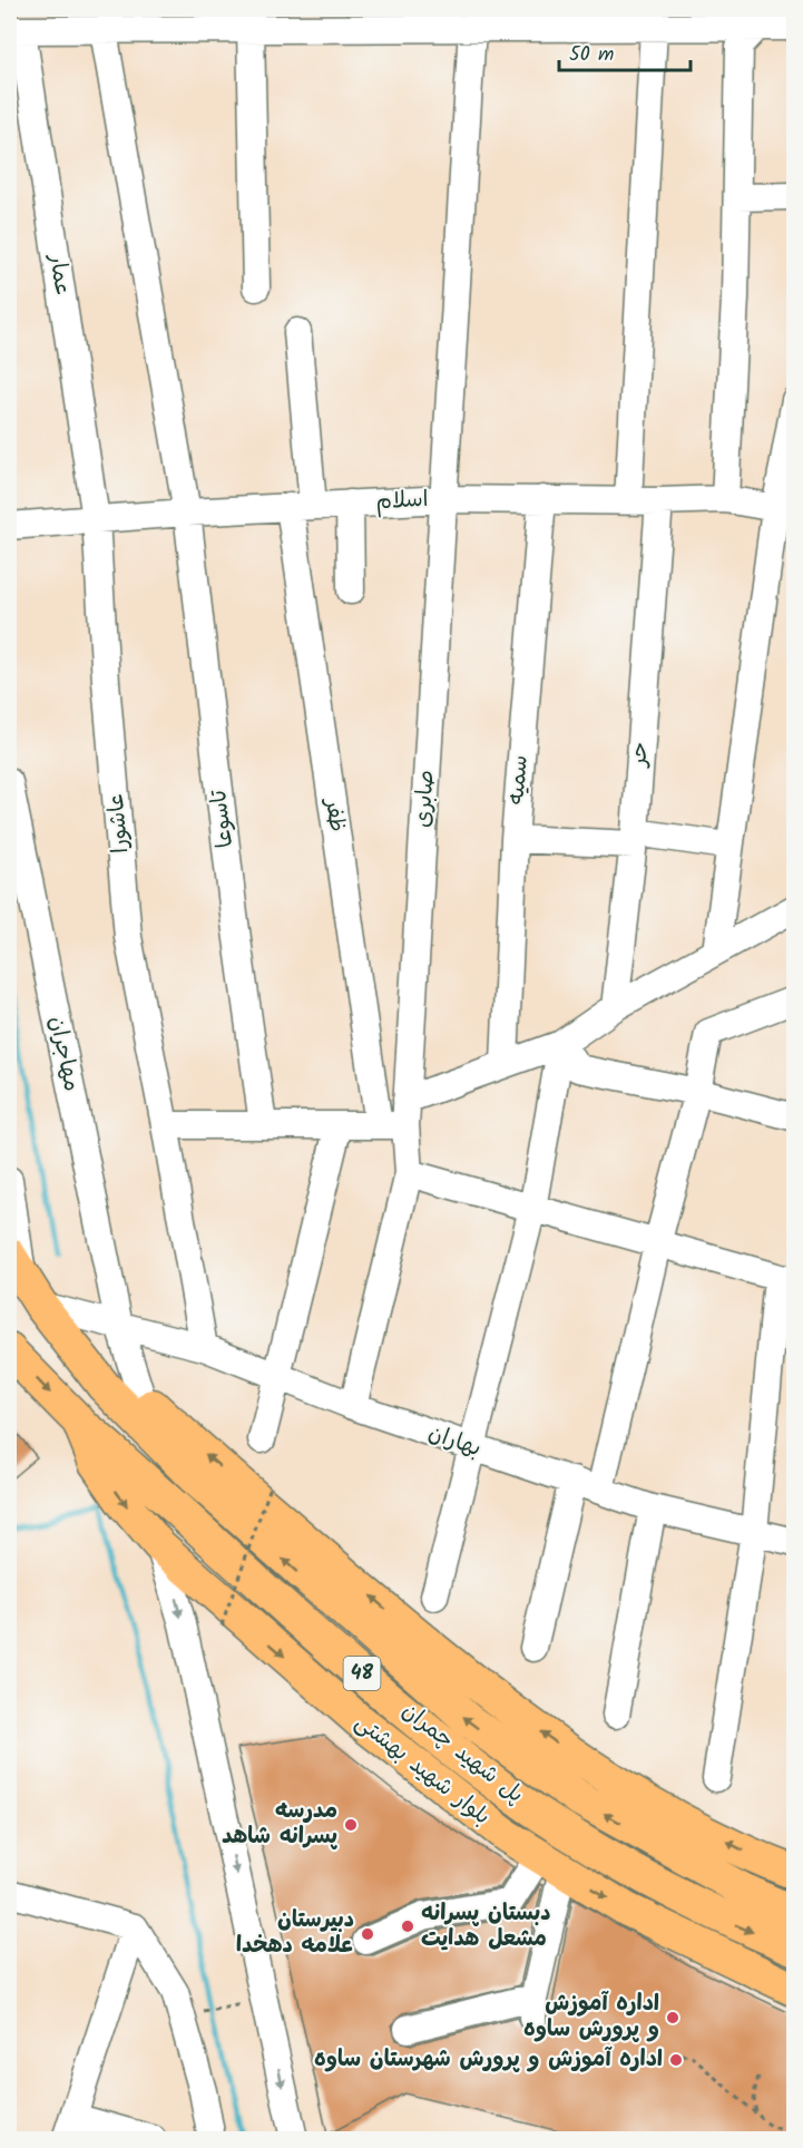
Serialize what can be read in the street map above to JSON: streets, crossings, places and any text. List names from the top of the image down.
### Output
{
  "streets": {
    "main road": ["48", "پل شهید چمران", "بلوار شهید بهشتی"],
    "street": [
      "عمار",
      "اسلام",
      "حر",
      "سمیه",
      "صابری",
      "ظفر",
      "تاسوعا",
      "عاشورا",
      "مهاجران",
      "بهاران"
    ]
  },
  "crossings": [
    ["عمار", "اسلام"],
    ["عمار", "عاشورا"],
    ["اسلام", "حر"],
    ["اسلام", "سمیه"],
    ["اسلام", "صابری"],
    ["اسلام", "ظفر"],
    ["اسلام", "تاسوعا"],
    ["اسلام", "عاشورا"],
    ["صابری", "بهاران"],
    ["عاشورا", "بهاران"],
    ["مهاجران", "بهاران"],
    ["بهاران", "48"],
    ["بهاران", "پل شهید چمران"],
    ["48", "پل شهید چمران"],
    ["پل شهید چمران", "بلوار شهید بهشتی"]
  ],
  "places": [
    "مدرسه پسرانه شاهد",
    "دبستان پسرانه مشعل هدایت",
    "دبیرستان علامه دهخدا",
    "اداره آموزش و پرورش ساوه",
    "اداره آموزش و پرورش شهرستان ساوه"
  ],
  "scale_bar": "50 m"
}
